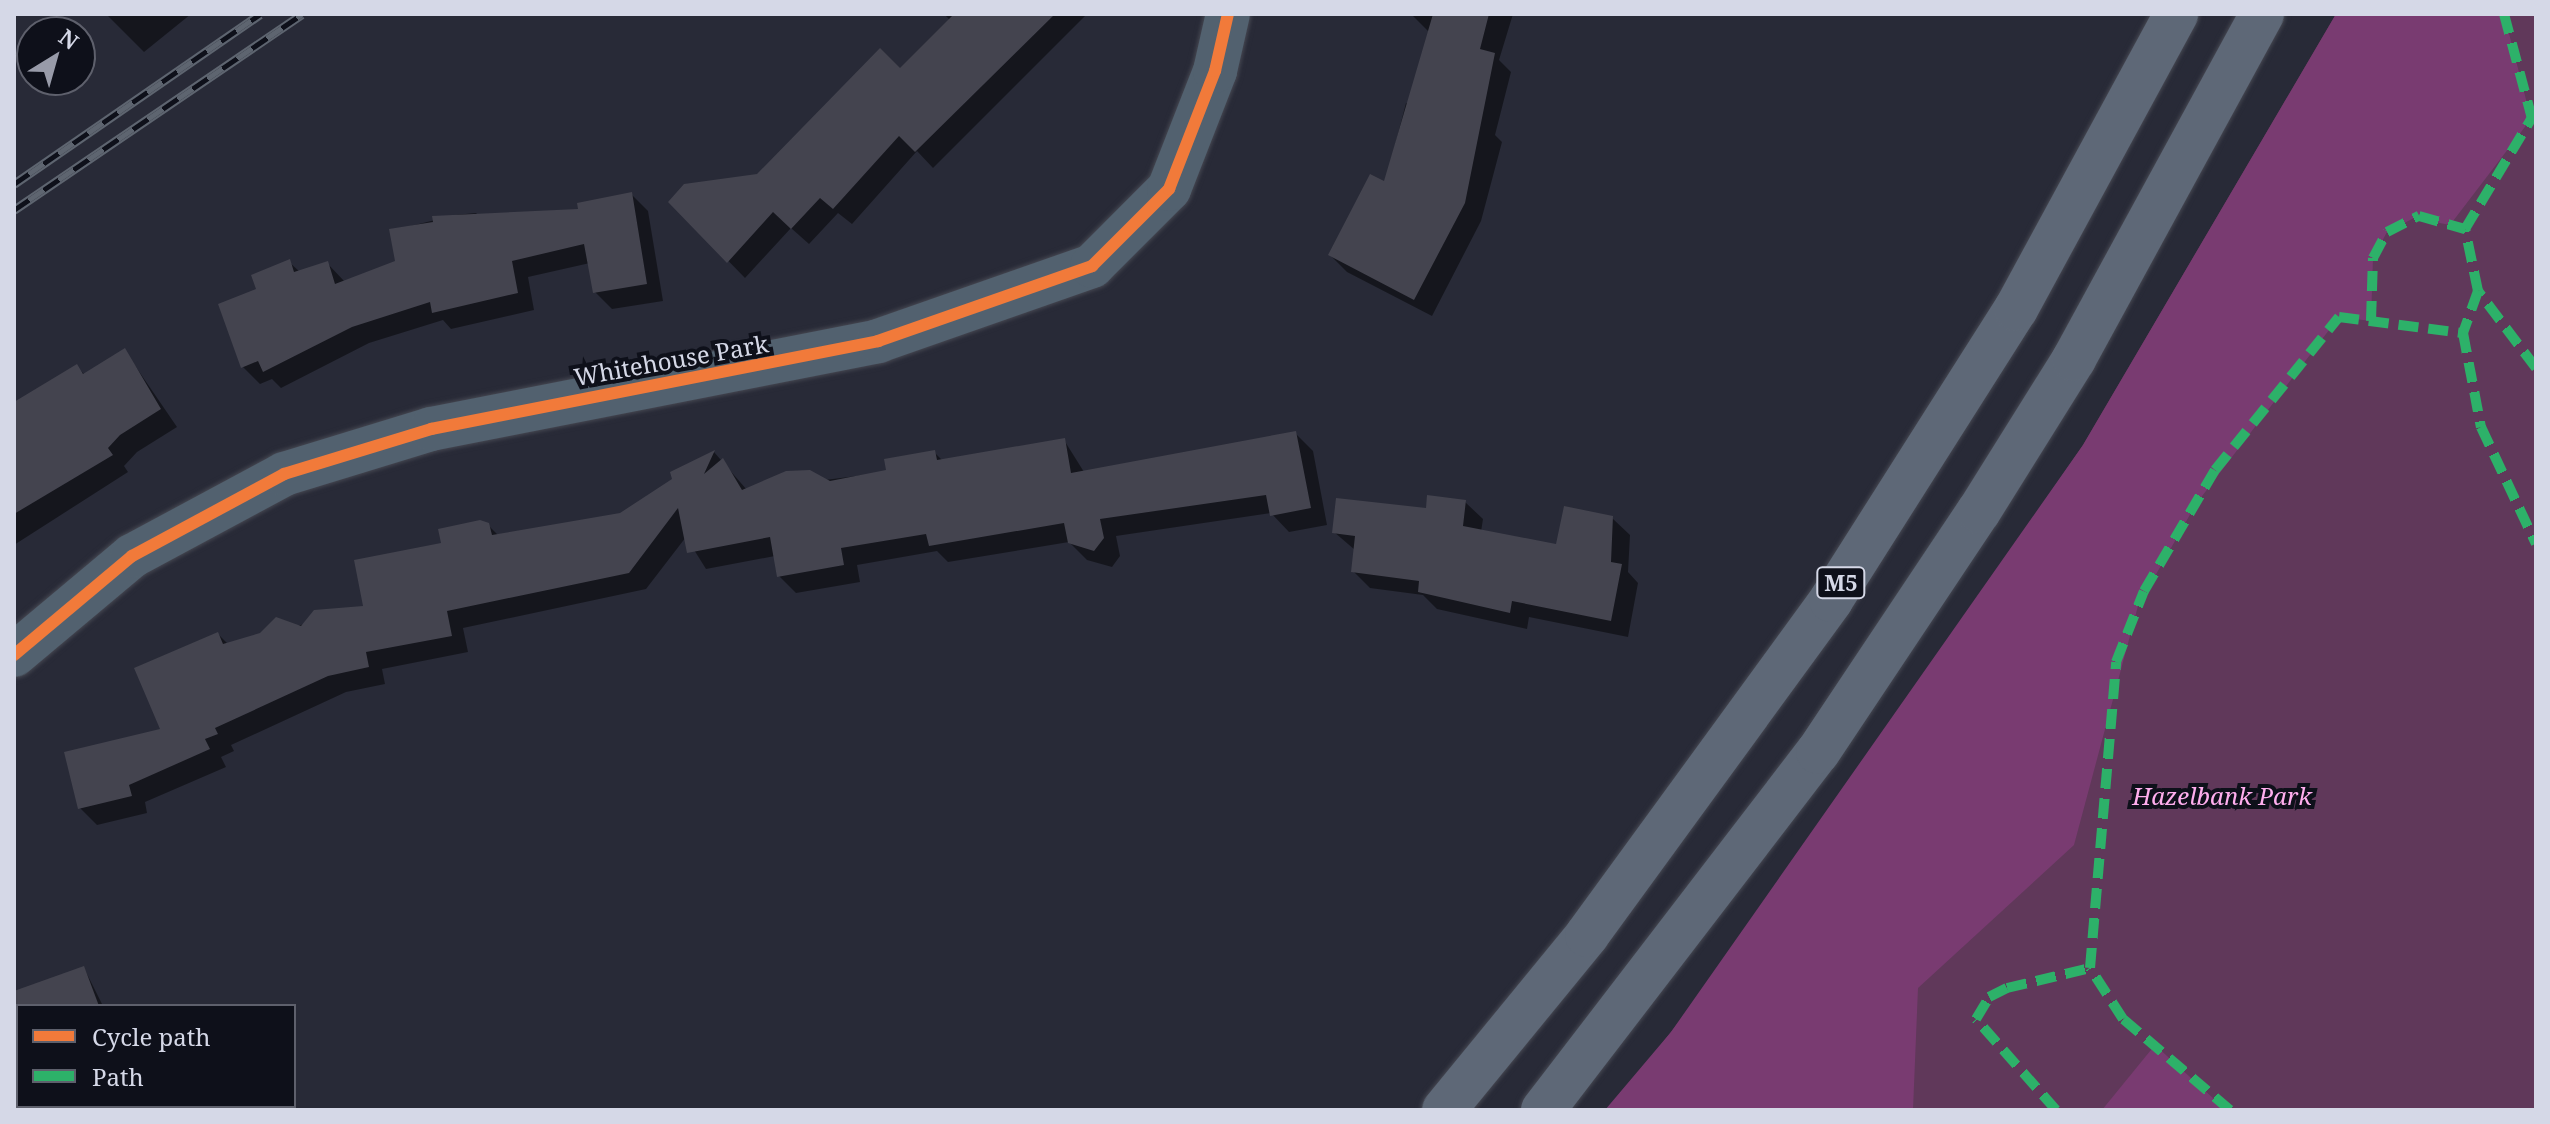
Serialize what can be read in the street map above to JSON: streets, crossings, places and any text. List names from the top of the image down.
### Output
{
  "streets": {
    "highway": ["M5"],
    "street": ["Whitehouse Park"]
  },
  "parks": ["Hazelbank Park"],
  "legend": ["Cycle path", "Path"],
  "north": "top right"
}
